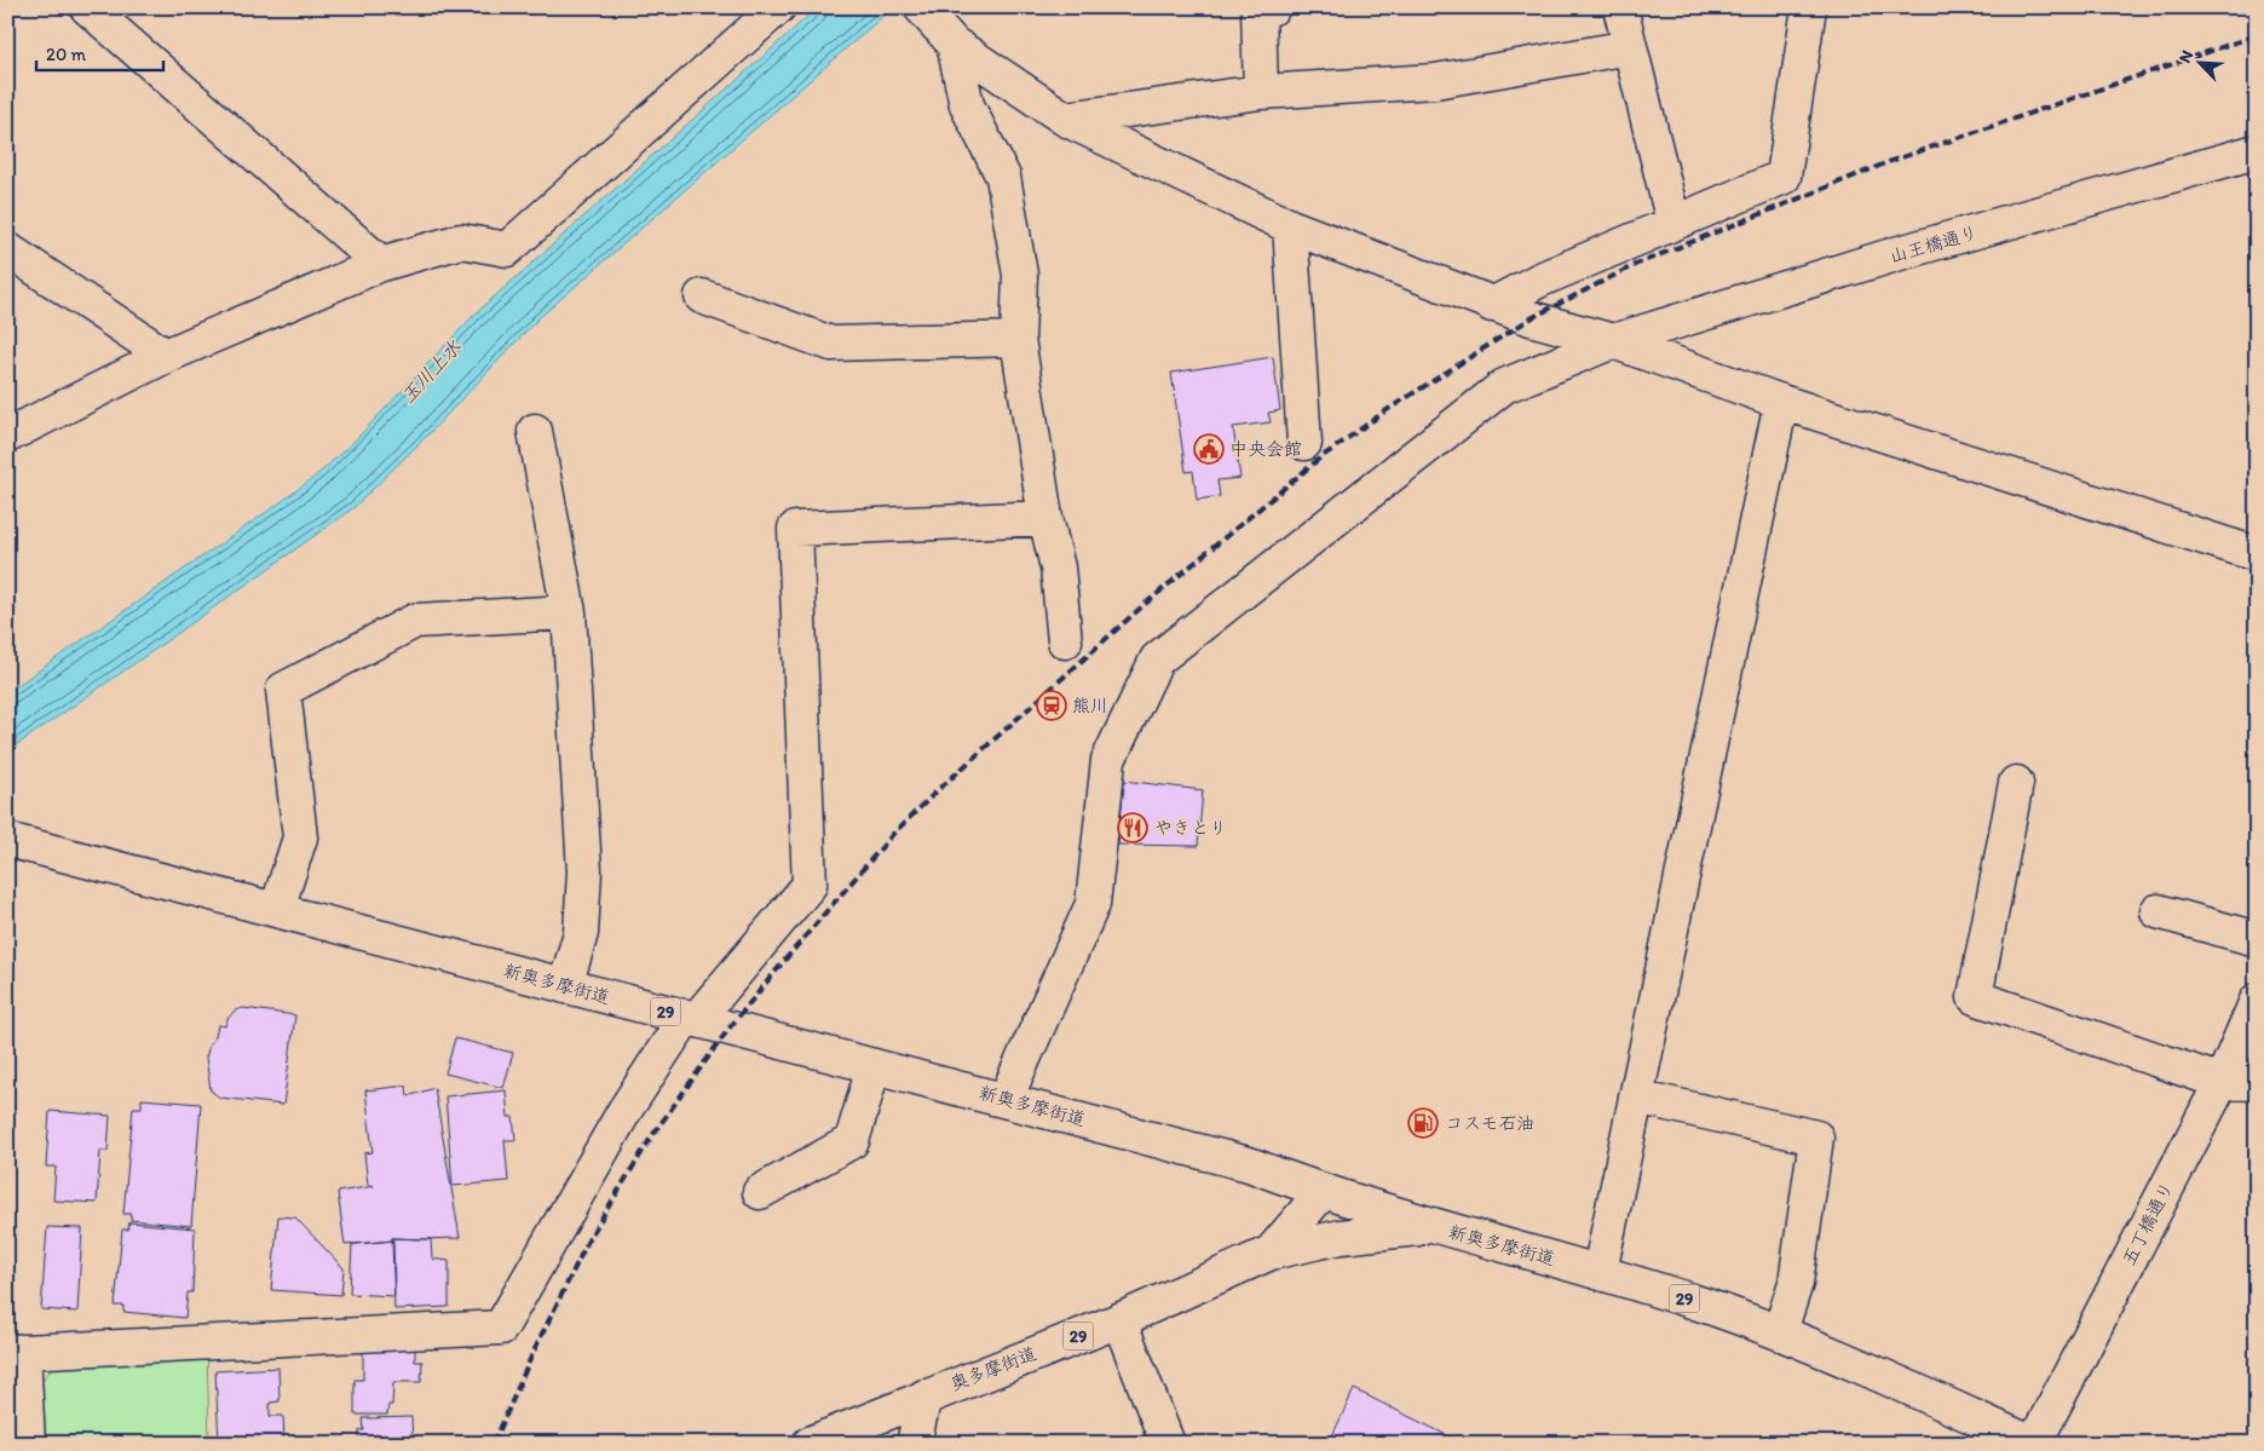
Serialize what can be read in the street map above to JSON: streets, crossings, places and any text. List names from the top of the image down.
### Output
{
  "streets": {
    "street": [
      "山王橋通り",
      "新奥多摩街道",
      "29",
      "五丁橋通り",
      "奥多摩街道"
    ]
  },
  "crossings": [
    ["山王橋通り", "新奥多摩街道"],
    ["新奥多摩街道", "五丁橋通り"],
    ["新奥多摩街道", "奥多摩街道"]
  ],
  "water": ["玉川上水"],
  "places": {
    "public building": ["中央会館"],
    "station": ["熊川"],
    "restaurant": ["やきとり"],
    "fuel station": ["コスモ石油"]
  },
  "scale_bar": "20 m",
  "north": "top left"
}
